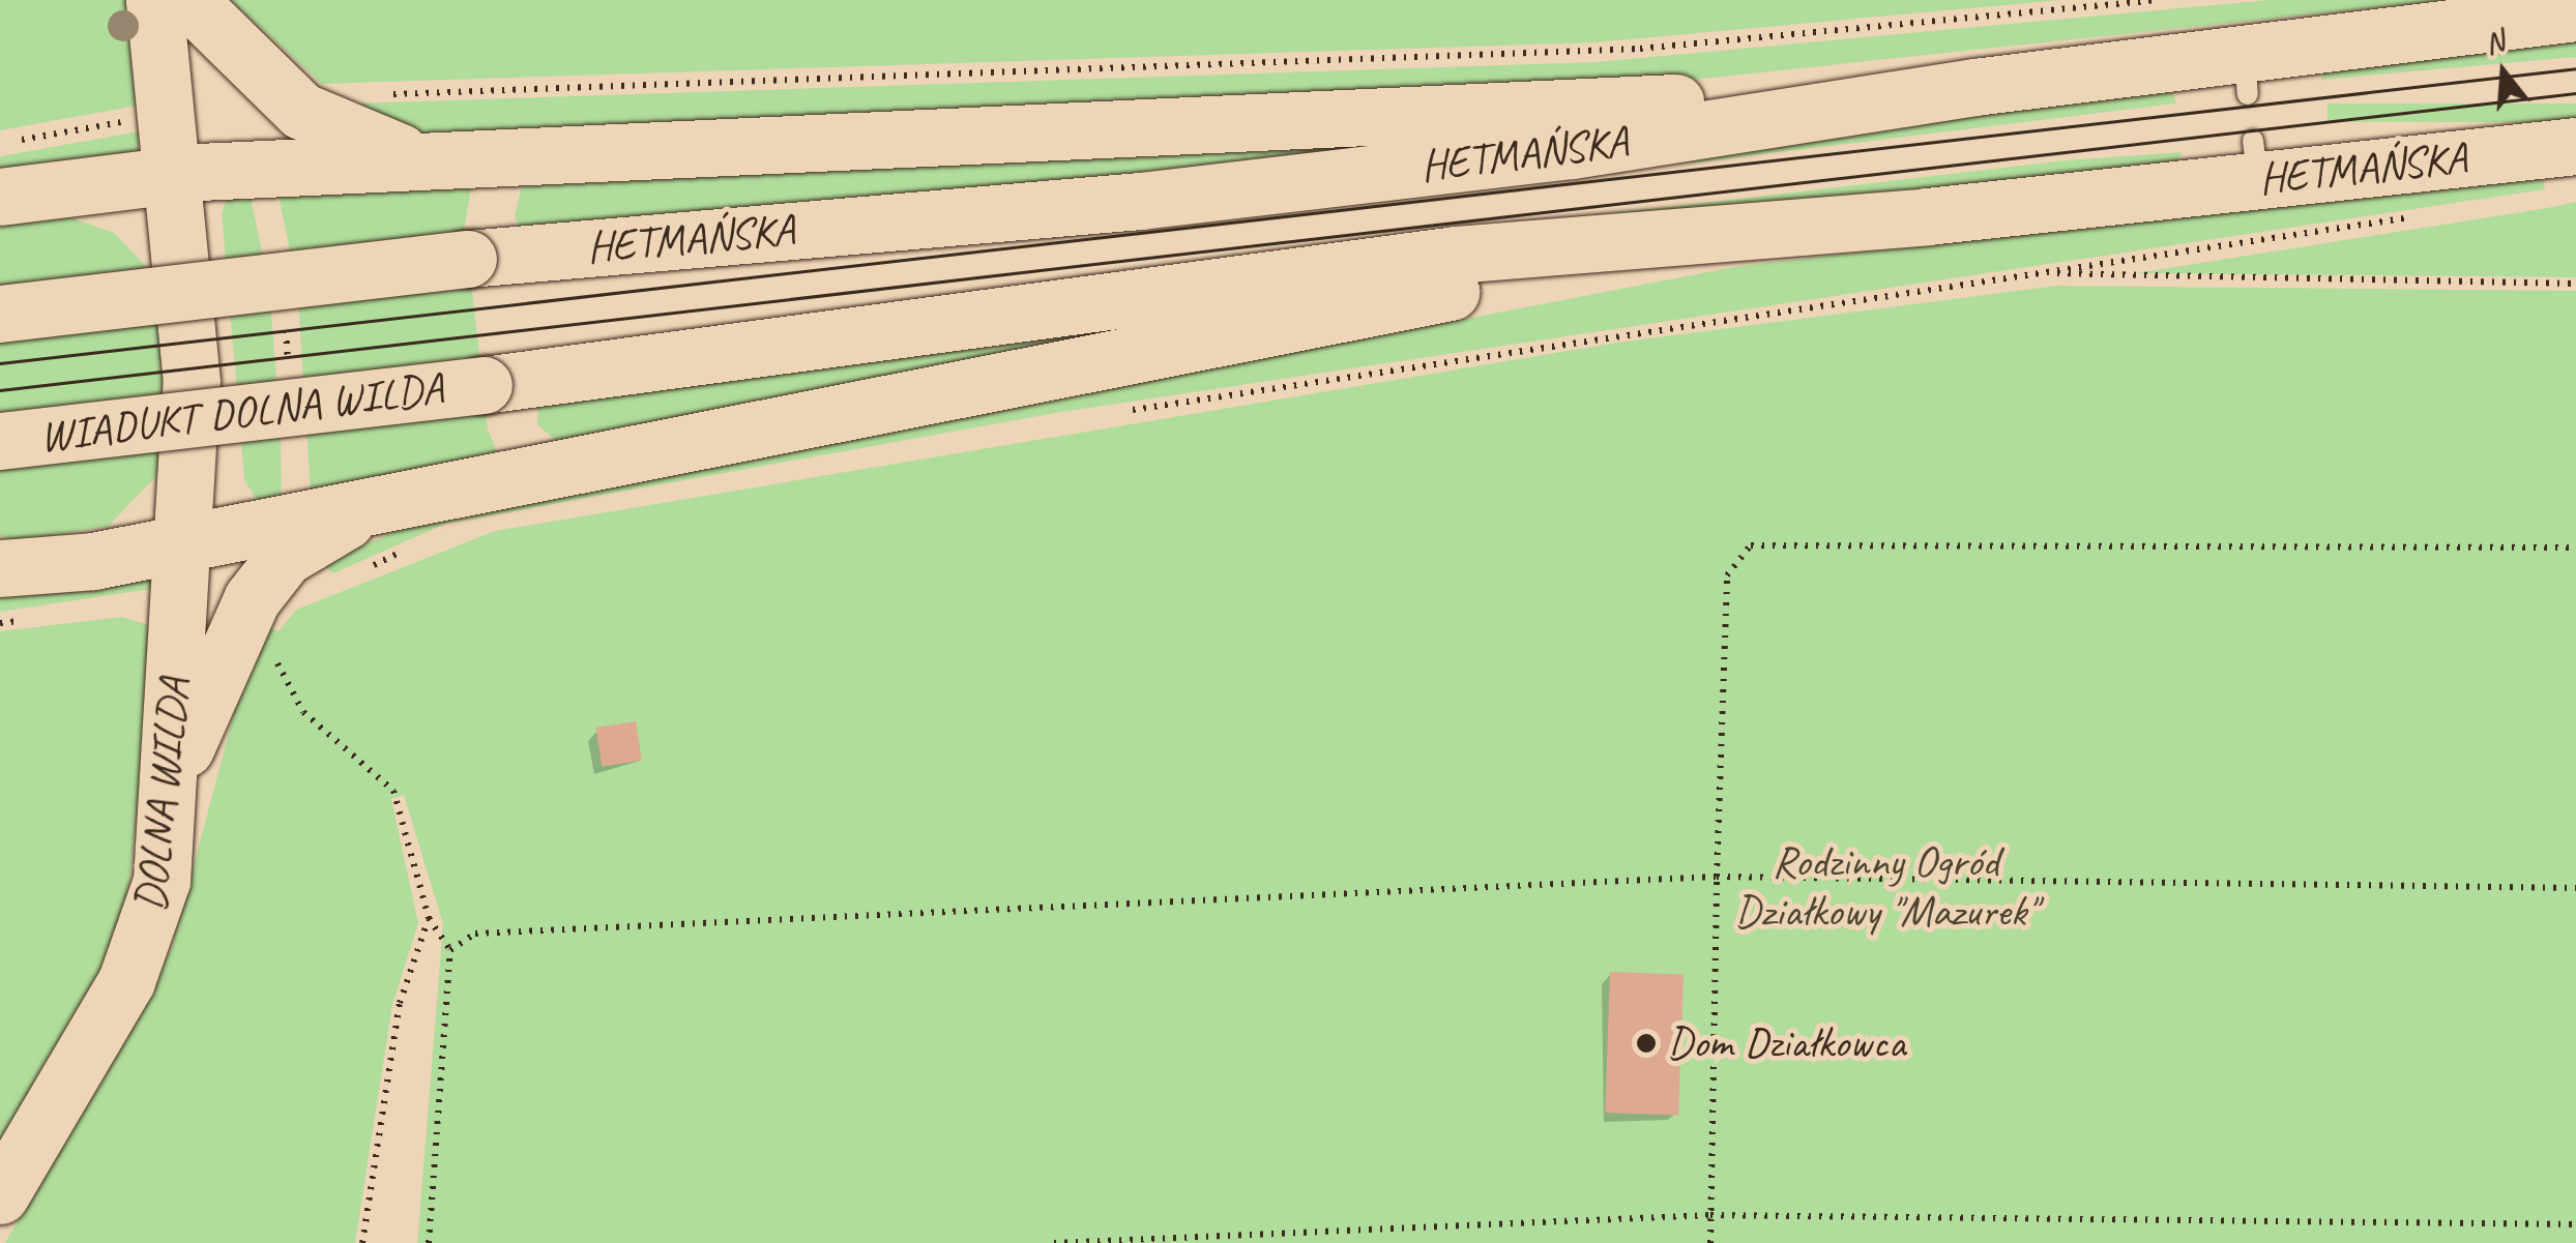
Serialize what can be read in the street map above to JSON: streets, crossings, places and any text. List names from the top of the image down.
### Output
{
  "streets": {
    "main road": ["HETMAŃSKA", "WIADUKT DOLNA WILDA", "DOLNA WILDA"]
  },
  "crossings": [
    ["HETMAŃSKA", "WIADUKT DOLNA WILDA"]
  ],
  "parks": ["Rodzinny Ogród Działkowy \"Mazurek\""],
  "places": ["Dom Działkowca"],
  "north": "top"
}
